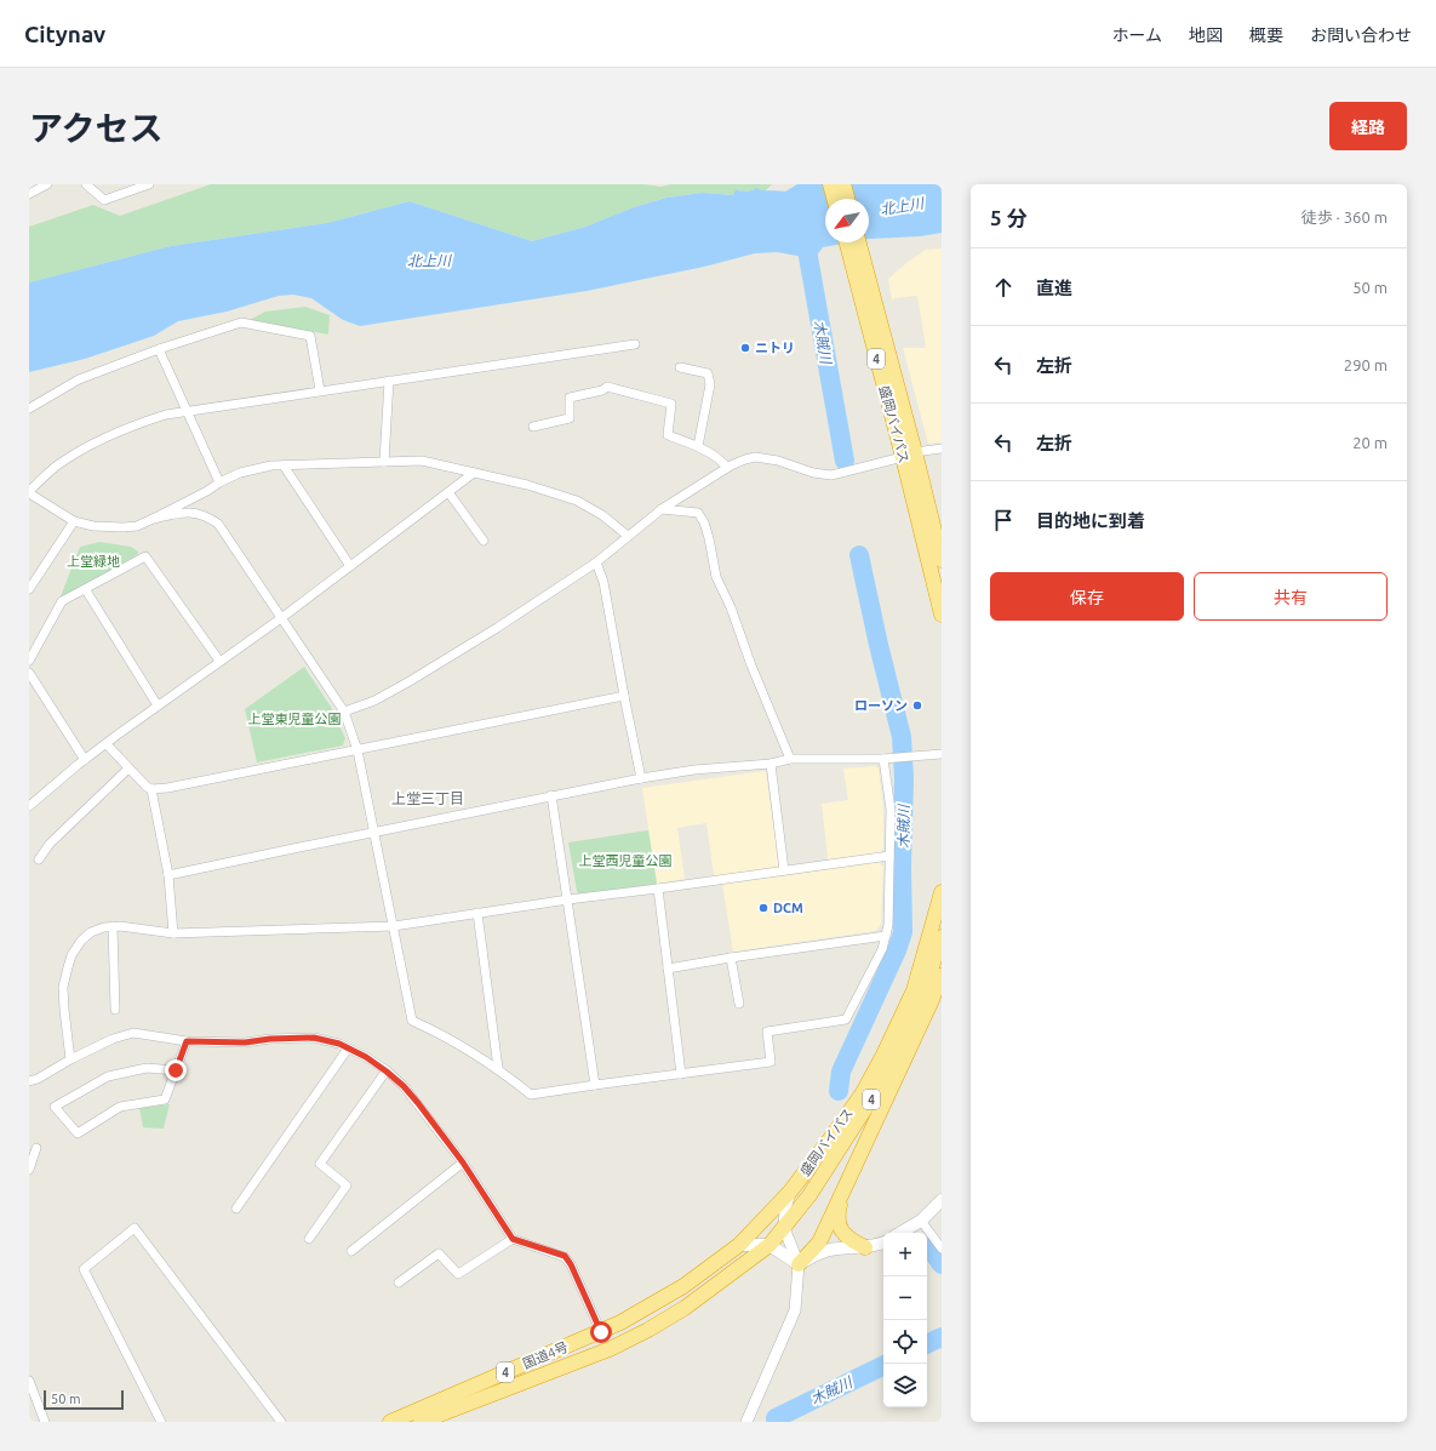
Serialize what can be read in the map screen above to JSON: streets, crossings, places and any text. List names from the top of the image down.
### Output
{
  "streets": {
    "highway": ["4", "盛岡バイパス", "国道4号"]
  },
  "crossings": [
    ["盛岡バイパス", "国道4号"]
  ],
  "districts": ["上堂三丁目"],
  "water": ["北上川", "木賊川"],
  "parks": ["上堂緑地", "上堂東児童公園", "上堂西児童公園"],
  "places": ["ニトリ", "ローソン", "DCM"],
  "scale_bar": "50 m",
  "north": "bottom left",
  "page": {
    "header": "Citynav",
    "nav": [
      "ホーム",
      "地図",
      "概要",
      "お問い合わせ"
    ],
    "title": "アクセス",
    "buttons": [
      "経路",
      ["保存", "共有"]
    ],
    "heading": ["5 分", "徒歩 · 360 m"],
    "list": [
      ["直進", "50 m"],
      ["左折", "290 m"],
      ["左折", "20 m"],
      "目的地に到着"
    ],
    "map_buttons": ["+", "−"],
    "scale": "50 m"
  }
}
